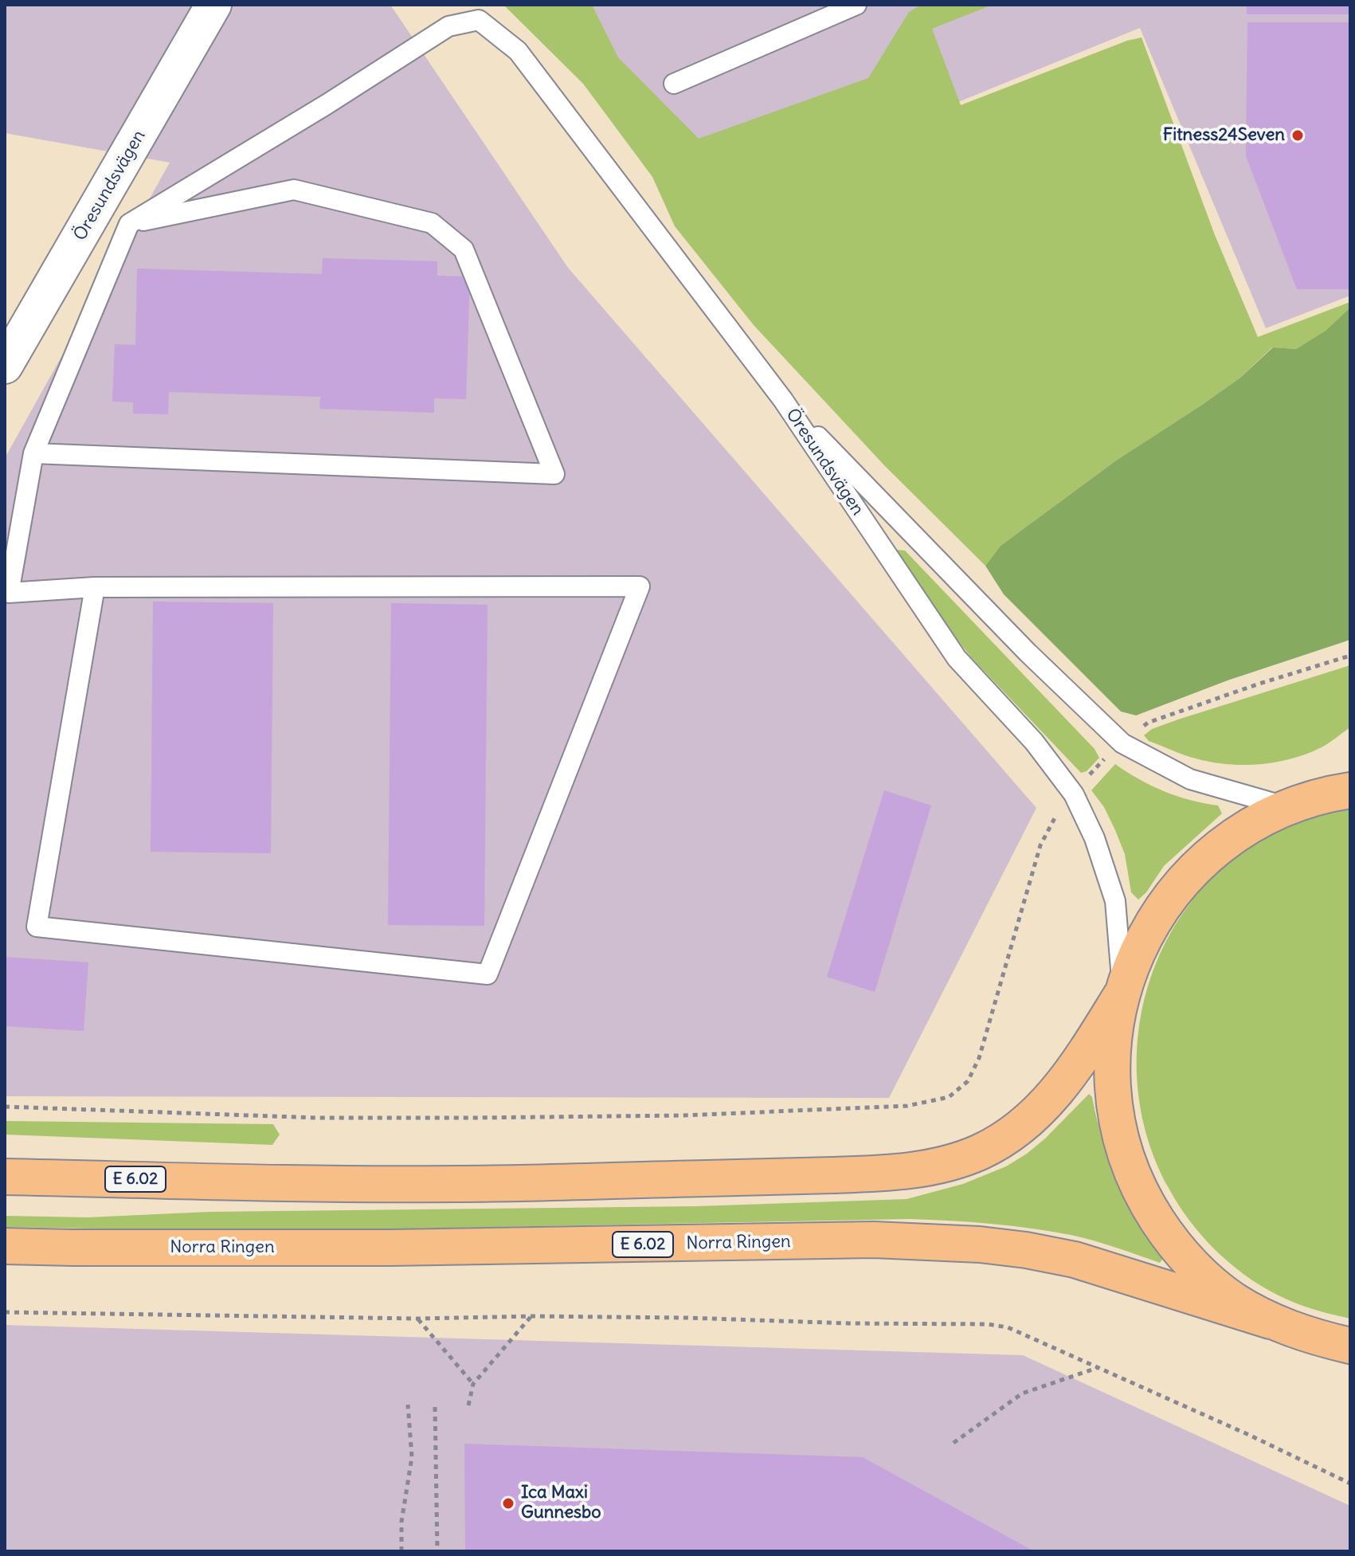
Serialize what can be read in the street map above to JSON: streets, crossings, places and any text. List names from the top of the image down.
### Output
{
  "streets": {
    "main road": ["E 6.02", "Norra Ringen"],
    "street": ["Öresundsvägen"]
  },
  "crossings": [
    ["Öresundsvägen", "E 6.02"],
    ["E 6.02", "Norra Ringen"]
  ],
  "places": ["Fitness24Seven", "Ica Maxi Gunnesbo"]
}
